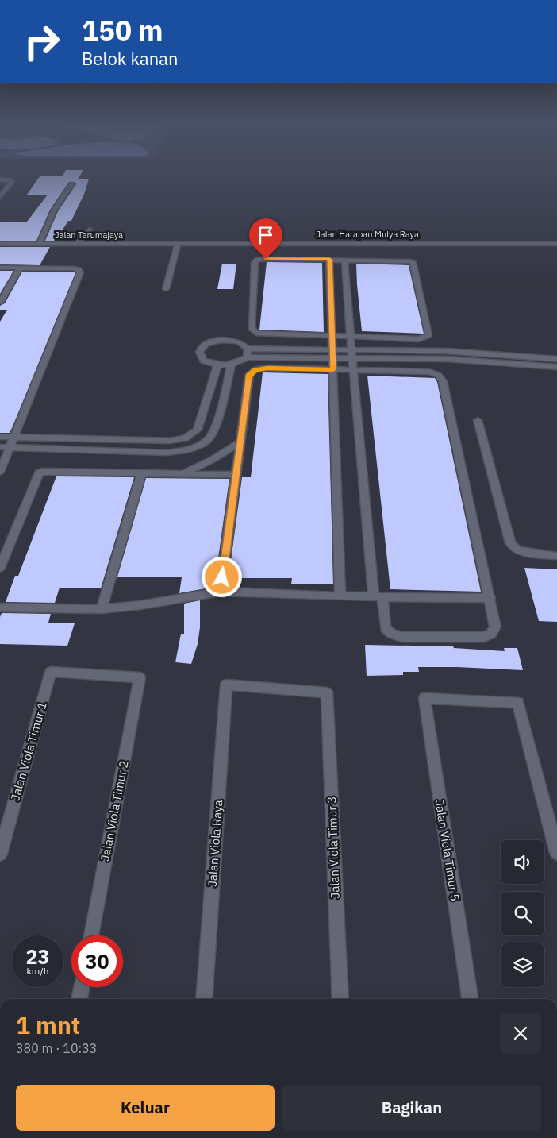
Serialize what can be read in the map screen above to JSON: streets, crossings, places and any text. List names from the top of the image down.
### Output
{
  "streets": {
    "street": [
      "Jalan Harapan Mulya Raya",
      "Jalan Tarumajaya",
      "Jalan Viola Timur 1",
      "Jalan Viola Timur 2",
      "Jalan Viola Raya",
      "Jalan Viola Timur 3",
      "Jalan Viola Timur 5"
    ]
  },
  "crossings": [
    ["Jalan Harapan Mulya Raya", "Jalan Tarumajaya"],
    ["Jalan Viola Timur 1", "Jalan Viola Timur 2"],
    ["Jalan Viola Raya", "Jalan Viola Timur 3"]
  ],
  "page": {
    "turn": ["150 m", "Belok kanan"],
    "speed": "23 km/h",
    "limit": "30",
    "heading": ["1 mnt", "380 m · 10:33"],
    "buttons": ["Keluar", "Bagikan"]
  }
}
